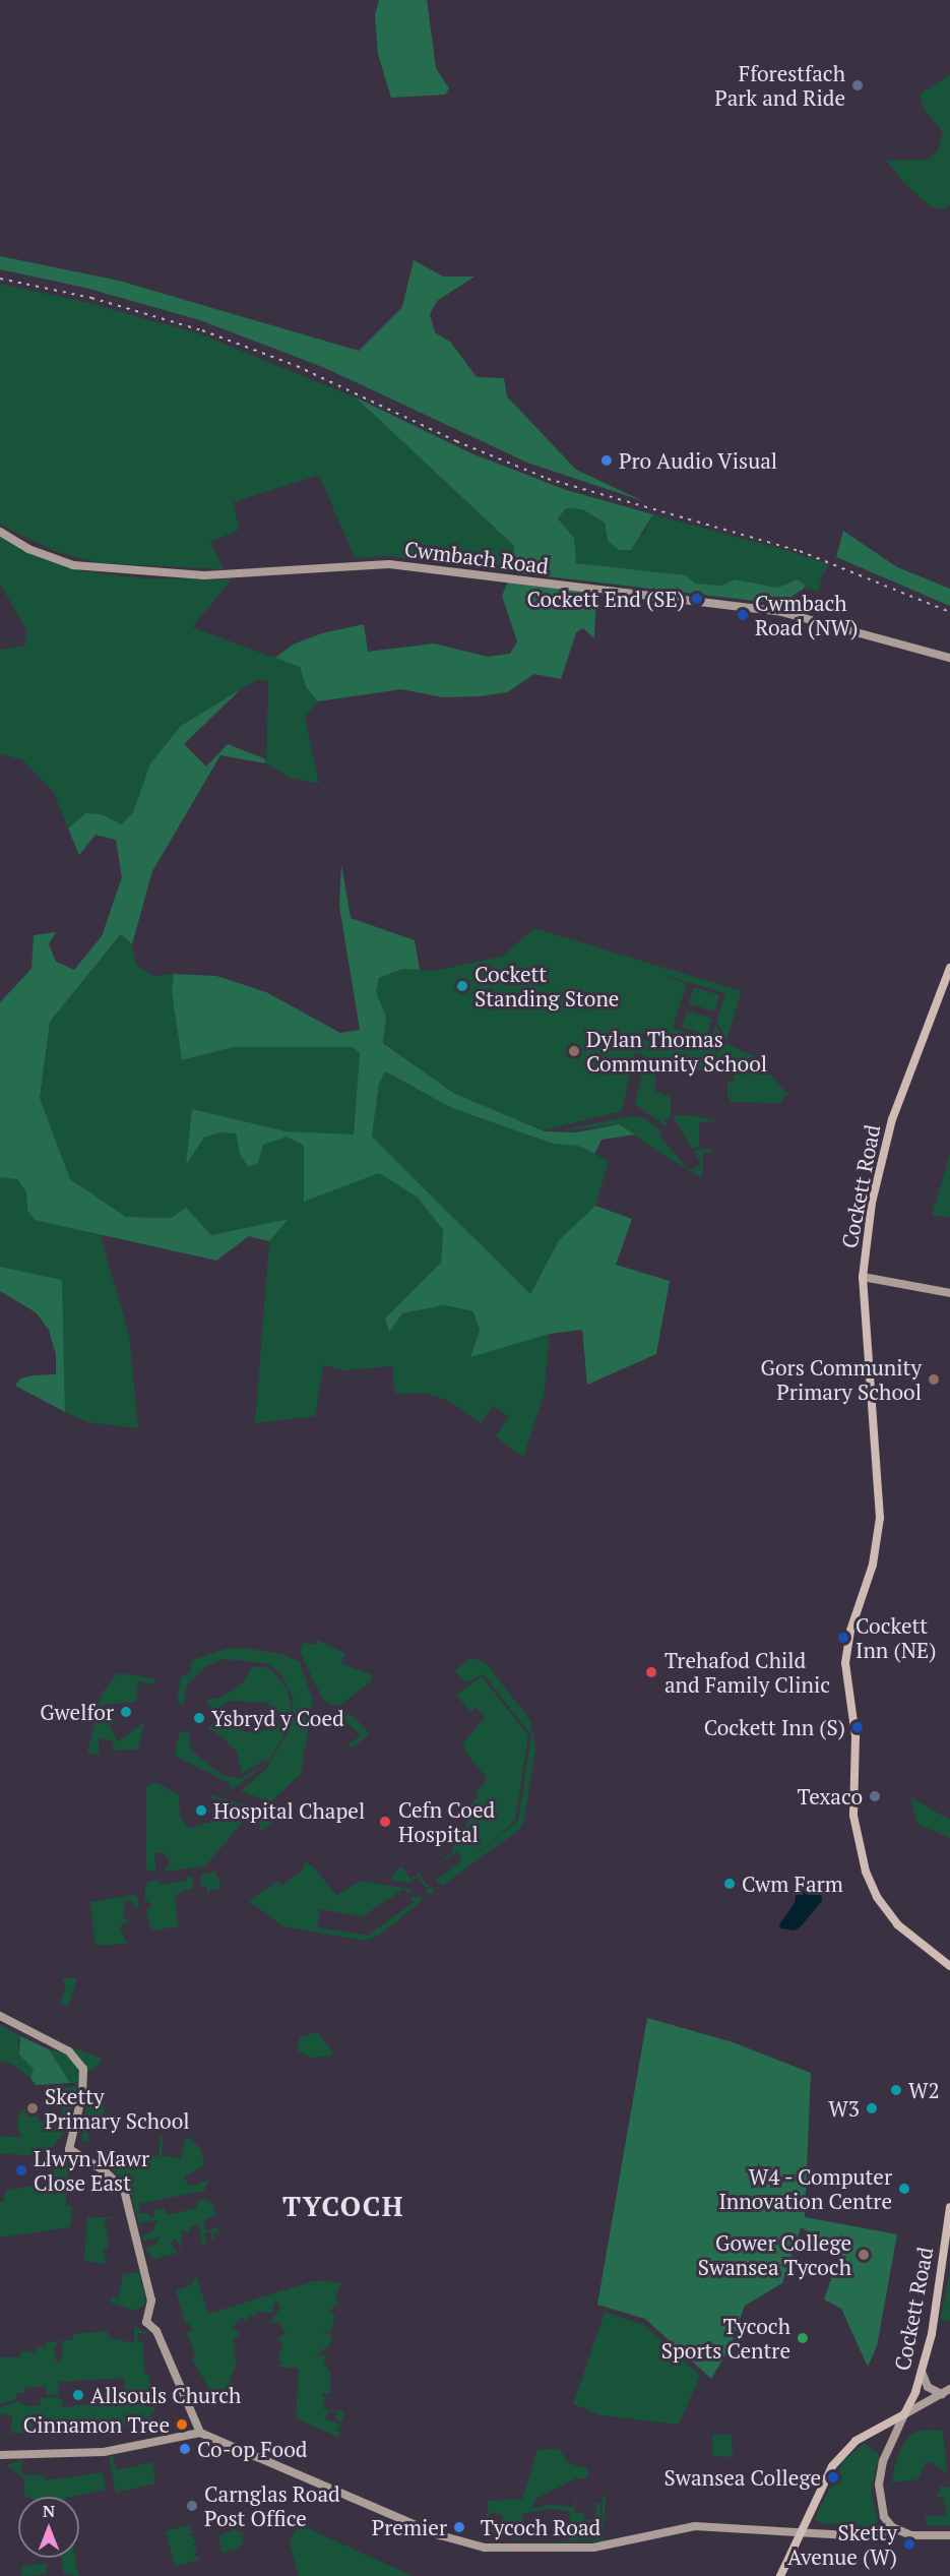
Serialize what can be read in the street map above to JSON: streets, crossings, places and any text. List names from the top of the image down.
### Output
{
  "streets": {
    "main road": ["Cockett Road"],
    "street": ["Cwmbach Road", "Tycoch Road"]
  },
  "districts": ["TYCOCH"],
  "places": [
    "Fforestfach Park and Ride",
    "Pro Audio Visual",
    "Cockett End (SE)",
    "Cwmbach Road (NW)",
    "Cockett Standing Stone",
    "Dylan Thomas Community School",
    "Gors Community Primary School",
    "Cockett Inn (NE)",
    "Trehafod Child and Family Clinic",
    "Gwelfor",
    "Ysbryd y Coed",
    "Cockett Inn (S)",
    "Texaco",
    "Hospital Chapel",
    "Cefn Coed Hospital",
    "Cwm Farm",
    "W2",
    "Sketty Primary School",
    "W3",
    "Llwyn Mawr Close East",
    "W4 - Computer Innovation Centre",
    "Gower College Swansea Tycoch",
    "Tycoch Sports Centre",
    "Allsouls Church",
    "Cinnamon Tree",
    "Co-op Food",
    "Swansea College",
    "Carnglas Road Post Office",
    "Premier",
    "Sketty Avenue (W)"
  ],
  "north": "top"
}
